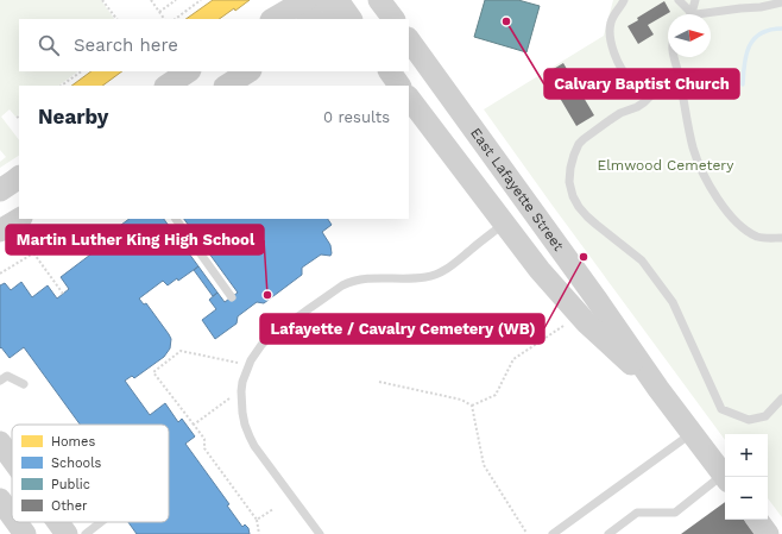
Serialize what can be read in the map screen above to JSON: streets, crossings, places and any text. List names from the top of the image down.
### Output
{
  "streets": {
    "street": ["East Lafayette Street"]
  },
  "parks": ["Elmwood Cemetery"],
  "places": ["Calvary Baptist Church", "Lafayette / Cavalry Cemetery (WB)", "Martin Luther King High School"],
  "legend": [
    "Homes",
    "Schools",
    "Public",
    "Other"
  ],
  "north": "right",
  "page": {
    "search": "Search here",
    "heading": ["Nearby", "0 results"],
    "map_buttons": ["+", "−"]
  }
}
